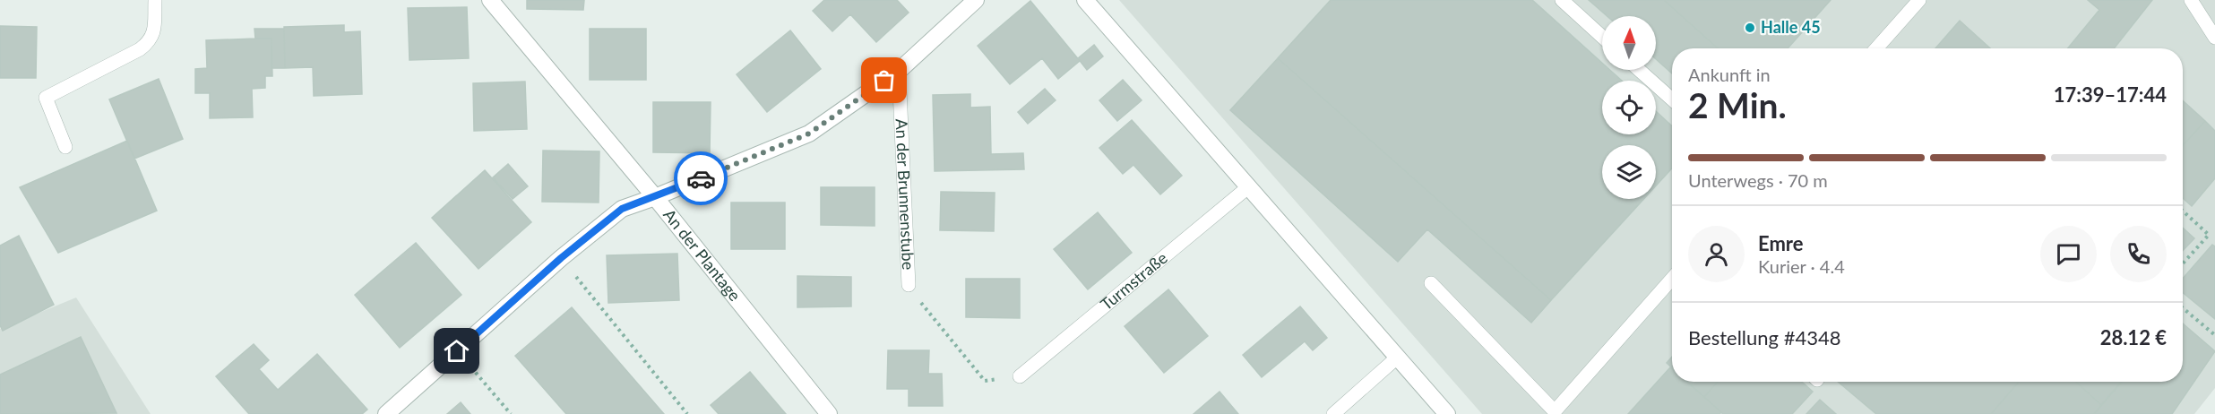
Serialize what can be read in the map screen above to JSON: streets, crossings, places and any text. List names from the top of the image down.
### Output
{
  "streets": {
    "street": ["An der Plantage"],
    "lane": ["An der Brunnenstube", "Turmstraße"]
  },
  "places": ["Halle 45"],
  "north": "top",
  "page": {
    "heading": ["2 Min.", "Ankunft in", "17:39–17:44"],
    "panel": [
      "Emre",
      "Kurier · 4.4",
      "Bestellung #4348",
      "28.12 €"
    ],
    "bar": "Unterwegs · 70 m"
  }
}
